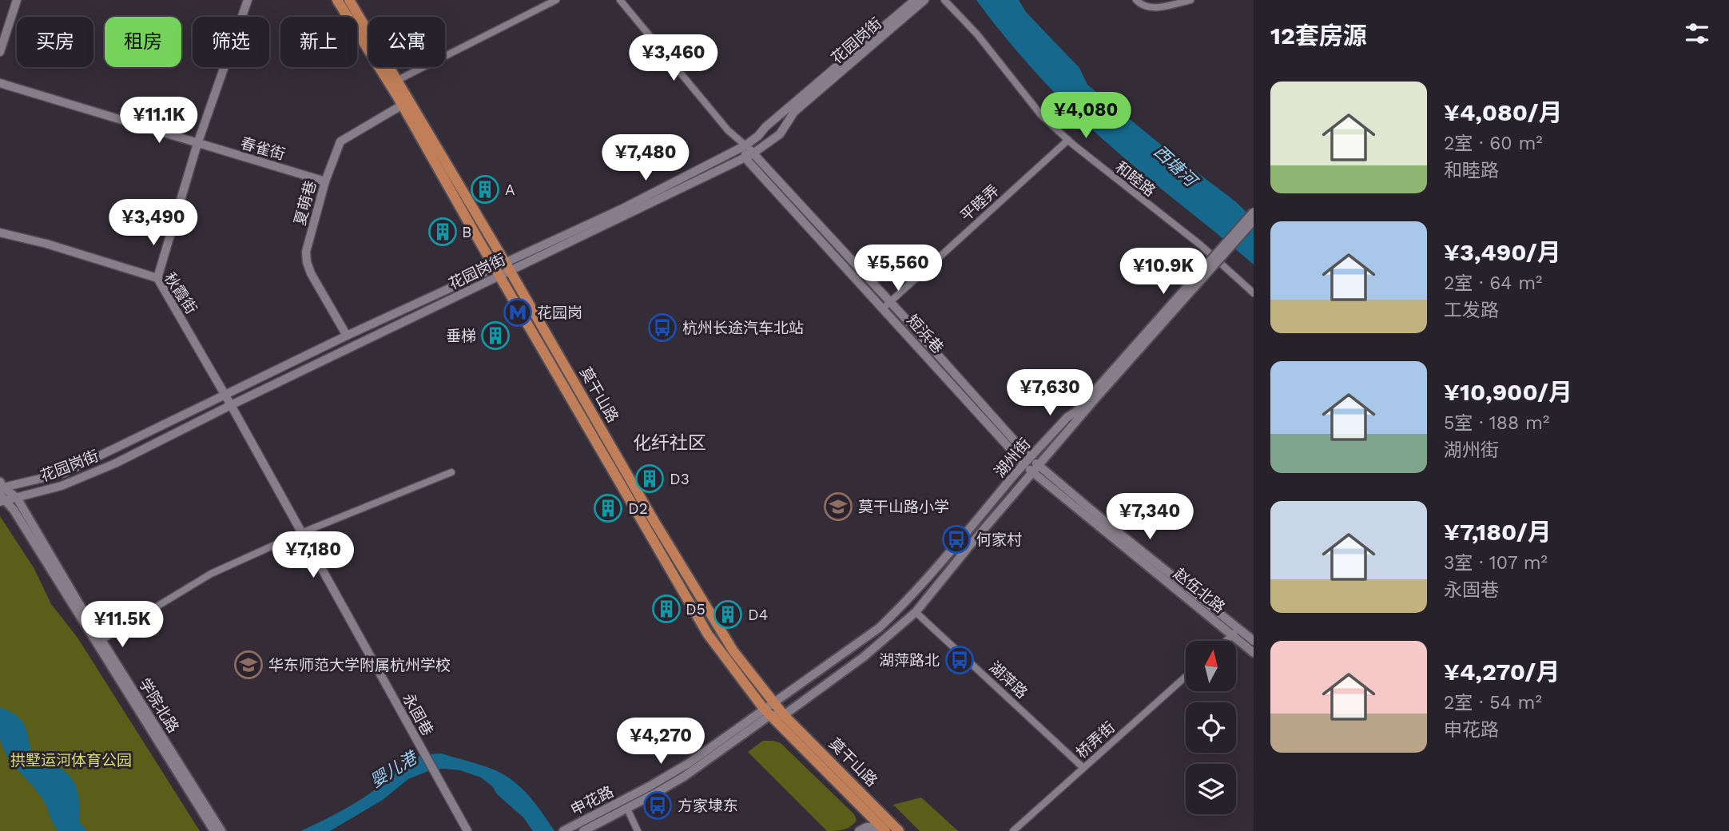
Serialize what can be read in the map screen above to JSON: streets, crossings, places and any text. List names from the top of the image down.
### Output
{
  "streets": {
    "main road": [
      "莫干山路",
      "湖州街",
      "赵伍北路",
      "学院北路",
      "申花路"
    ],
    "street": [
      "花园岗街",
      "春雀街",
      "和睦路",
      "夏萌巷",
      "平睦弄",
      "秋霞街",
      "短浜巷",
      "湖萍路",
      "永固巷",
      "桥弄街"
    ]
  },
  "crossings": [
    ["花园岗街", "夏萌巷"],
    ["花园岗街", "秋霞街"],
    ["花园岗街", "短浜巷"],
    ["花园岗街", "莫干山路"],
    ["花园岗街", "学院北路"],
    ["花园岗街", "永固巷"],
    ["春雀街", "夏萌巷"],
    ["和睦路", "平睦弄"],
    ["夏萌巷", "莫干山路"],
    ["平睦弄", "短浜巷"],
    ["秋霞街", "永固巷"],
    ["短浜巷", "湖州街"],
    ["短浜巷", "赵伍北路"],
    ["莫干山路", "湖州街"],
    ["莫干山路", "申花路"],
    ["湖州街", "赵伍北路"],
    ["湖州街", "湖萍路"],
    ["湖州街", "申花路"],
    ["湖萍路", "桥弄街"]
  ],
  "districts": ["化纤社区"],
  "water": ["西塘河", "婴儿港"],
  "parks": ["拱墅运河体育公园"],
  "places": {
    "building": [
      "A",
      "B",
      "垂梯",
      "D3",
      "D2",
      "D5",
      "D4"
    ],
    "metro station": ["花园岗"],
    "bus stop": [
      "杭州长途汽车北站",
      "何家村",
      "湖萍路北",
      "方家埭东"
    ],
    "school or university": ["莫干山路小学", "华东师范大学附属杭州学校"]
  },
  "north": "top",
  "page": {
    "heading": "12套房源",
    "chip": [
      "买房",
      "租房",
      "筛选",
      "新上",
      "公寓"
    ],
    "price": [
      "¥3,460",
      "¥4,080",
      "¥11.1K",
      "¥7,480",
      "¥3,490",
      "¥5,560",
      "¥10.9K",
      "¥7,630",
      "¥7,340",
      "¥7,180",
      "¥11.5K",
      "¥4,270"
    ],
    "list": [
      {
        "name": "¥4,080/月",
        "note": "2室 · 60 m² · 和睦路"
      },
      {
        "name": "¥3,490/月",
        "note": "2室 · 64 m² · 工发路"
      },
      {
        "name": "¥10,900/月",
        "note": "5室 · 188 m² · 湖州街"
      },
      {
        "name": "¥7,180/月",
        "note": "3室 · 107 m² · 永固巷"
      },
      {
        "name": "¥4,270/月",
        "note": "2室 · 54 m² · 申花路"
      }
    ]
  }
}
